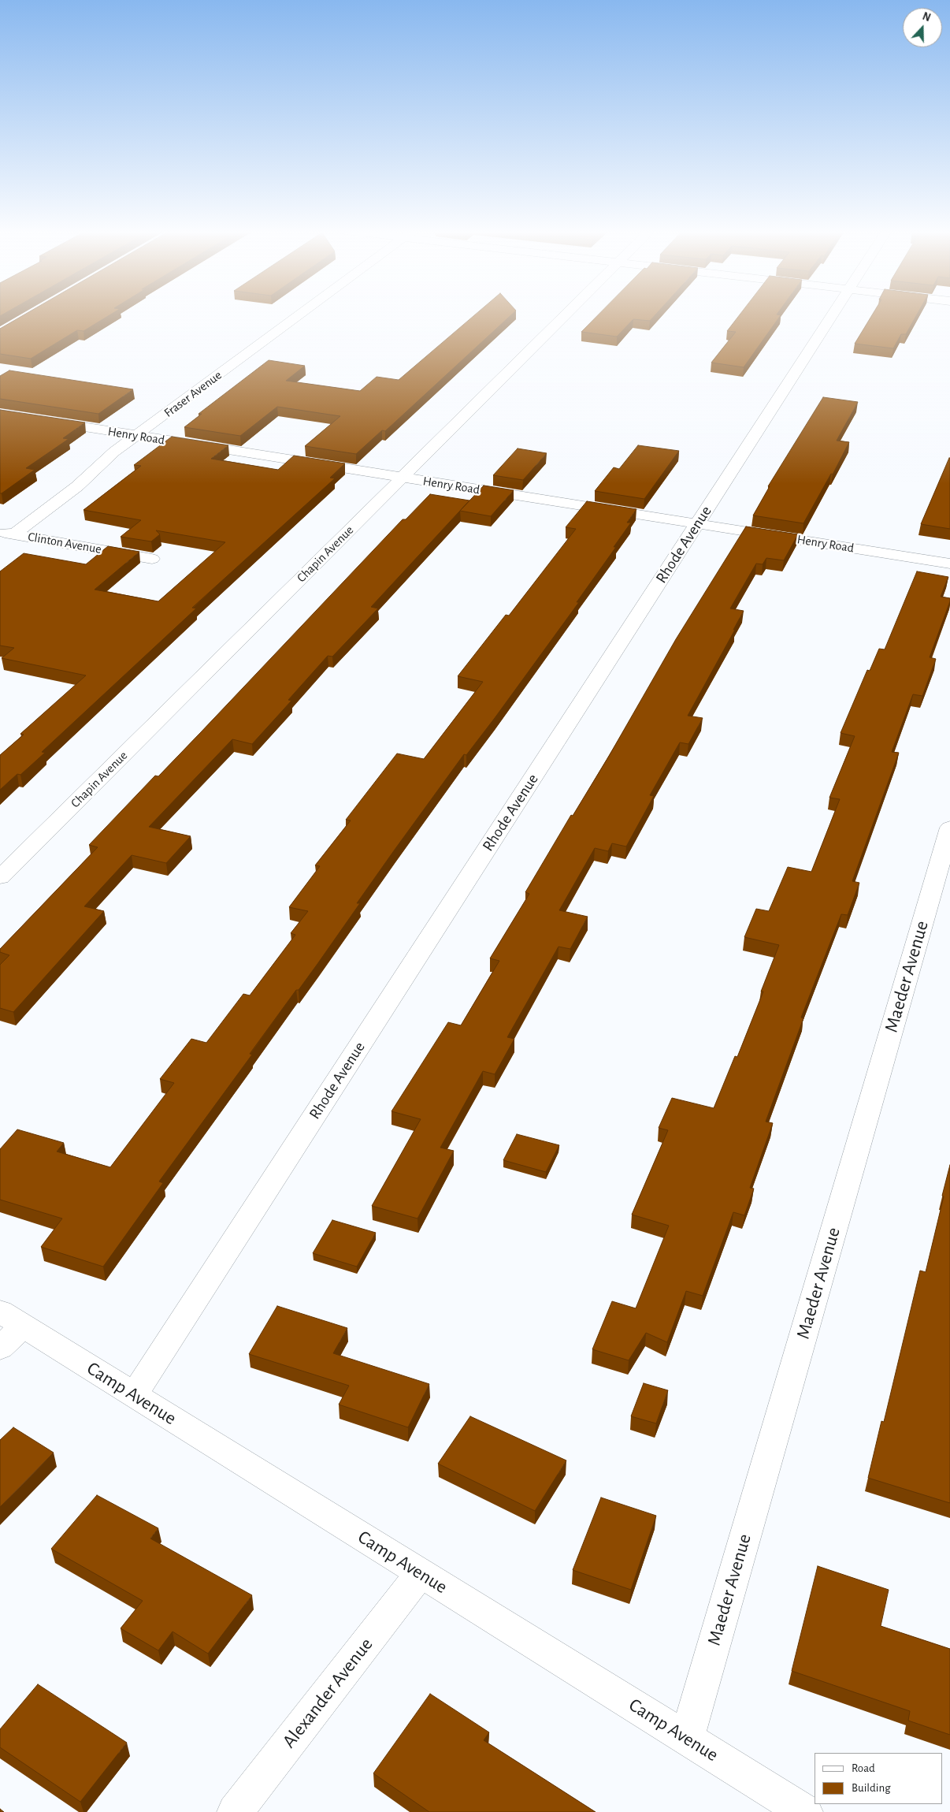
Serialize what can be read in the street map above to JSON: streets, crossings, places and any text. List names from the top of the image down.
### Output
{
  "streets": {
    "street": [
      "Fraser Avenue",
      "Henry Road",
      "Clinton Avenue",
      "Rhode Avenue",
      "Chapin Avenue",
      "Maeder Avenue",
      "Camp Avenue",
      "Alexander Avenue"
    ]
  },
  "crossings": [
    ["Fraser Avenue", "Henry Road"],
    ["Fraser Avenue", "Clinton Avenue"],
    ["Henry Road", "Rhode Avenue"],
    ["Henry Road", "Chapin Avenue"],
    ["Rhode Avenue", "Camp Avenue"],
    ["Maeder Avenue", "Camp Avenue"],
    ["Camp Avenue", "Alexander Avenue"]
  ],
  "legend": ["Road", "Building"],
  "north": "top"
}
